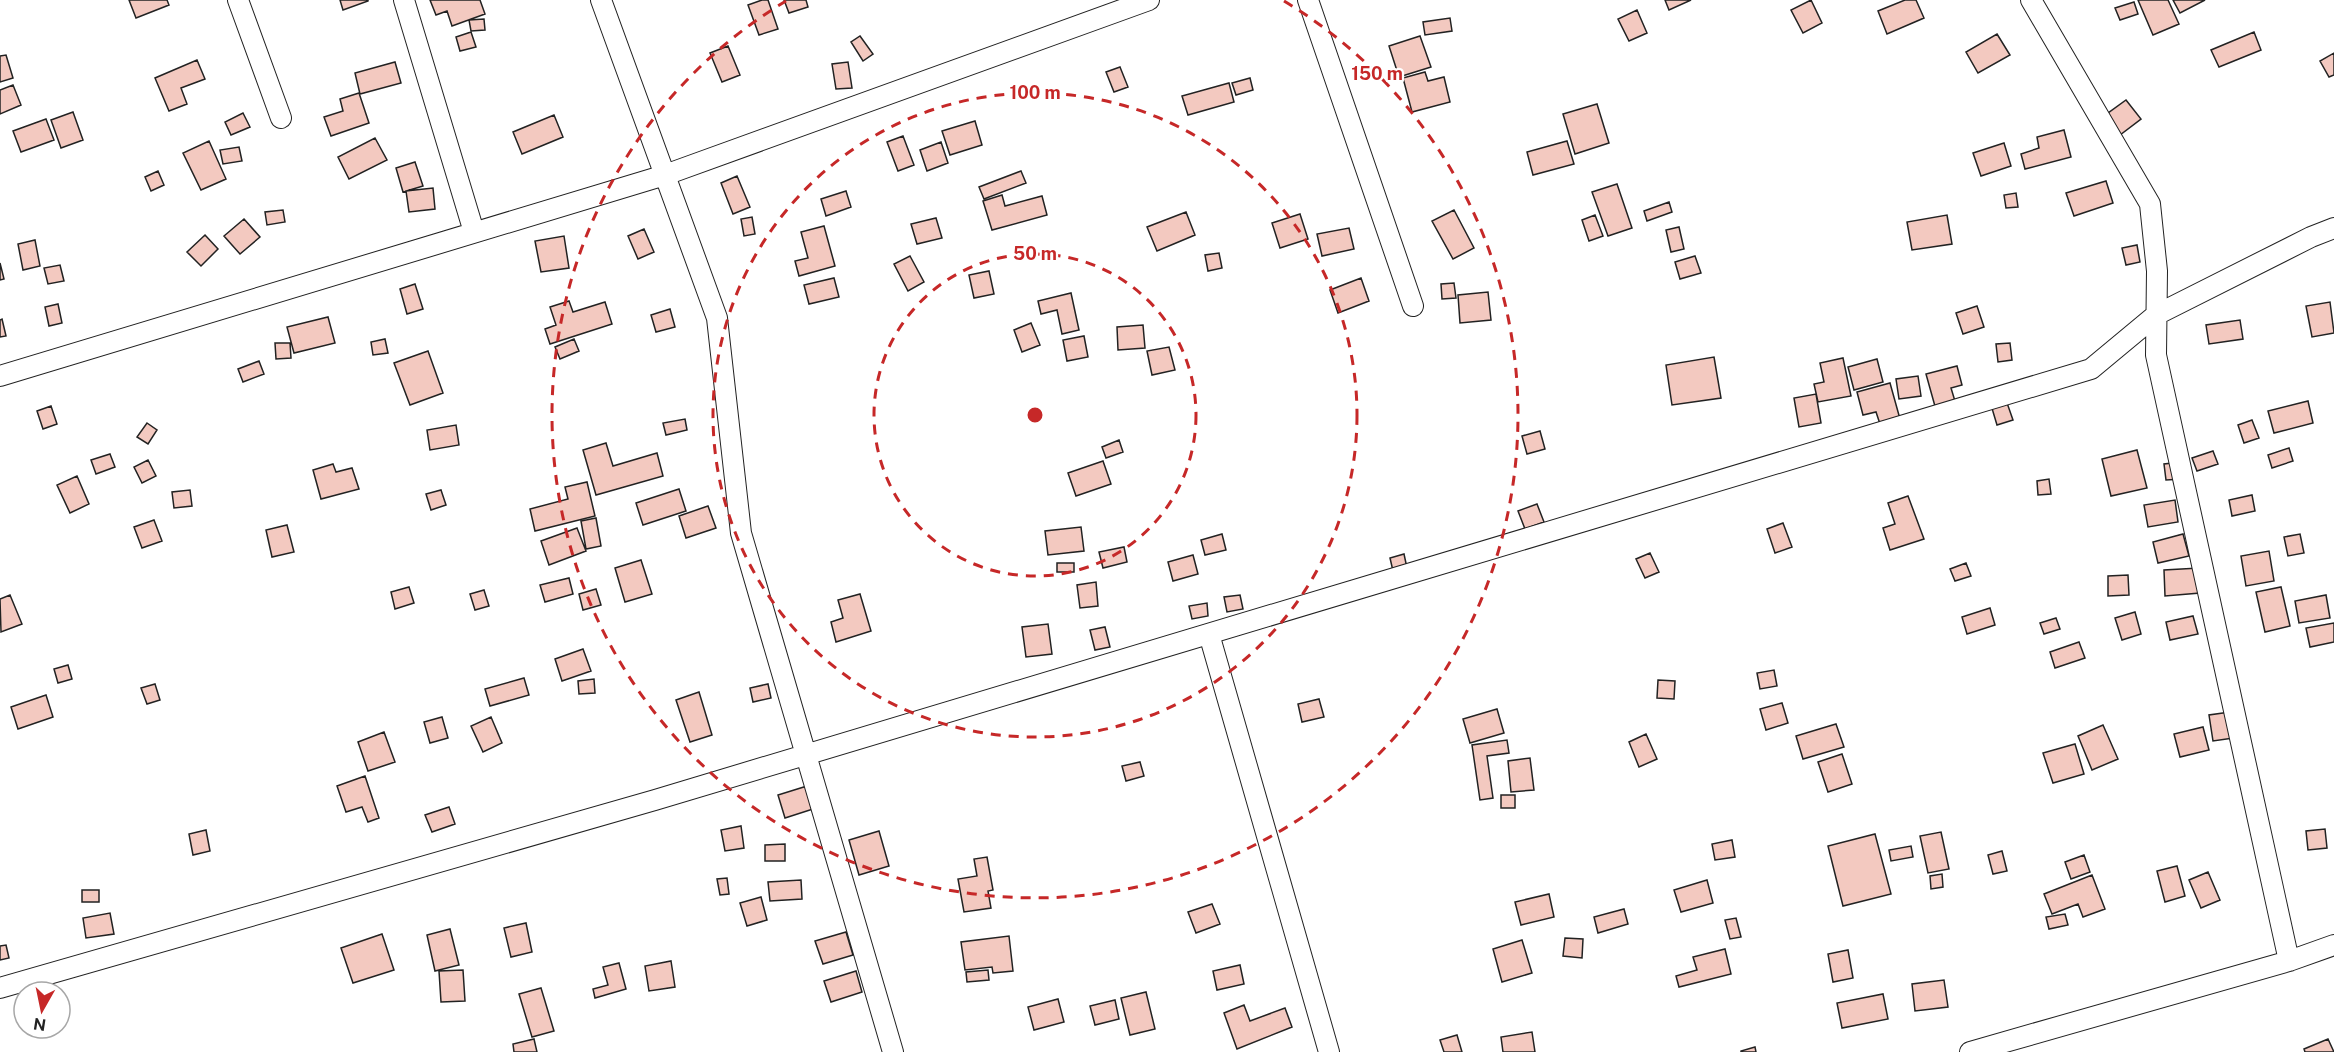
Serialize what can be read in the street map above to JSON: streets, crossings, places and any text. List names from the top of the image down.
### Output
{
  "north": "bottom",
  "rings": ["150 m", "100 m", "50 m"]
}
